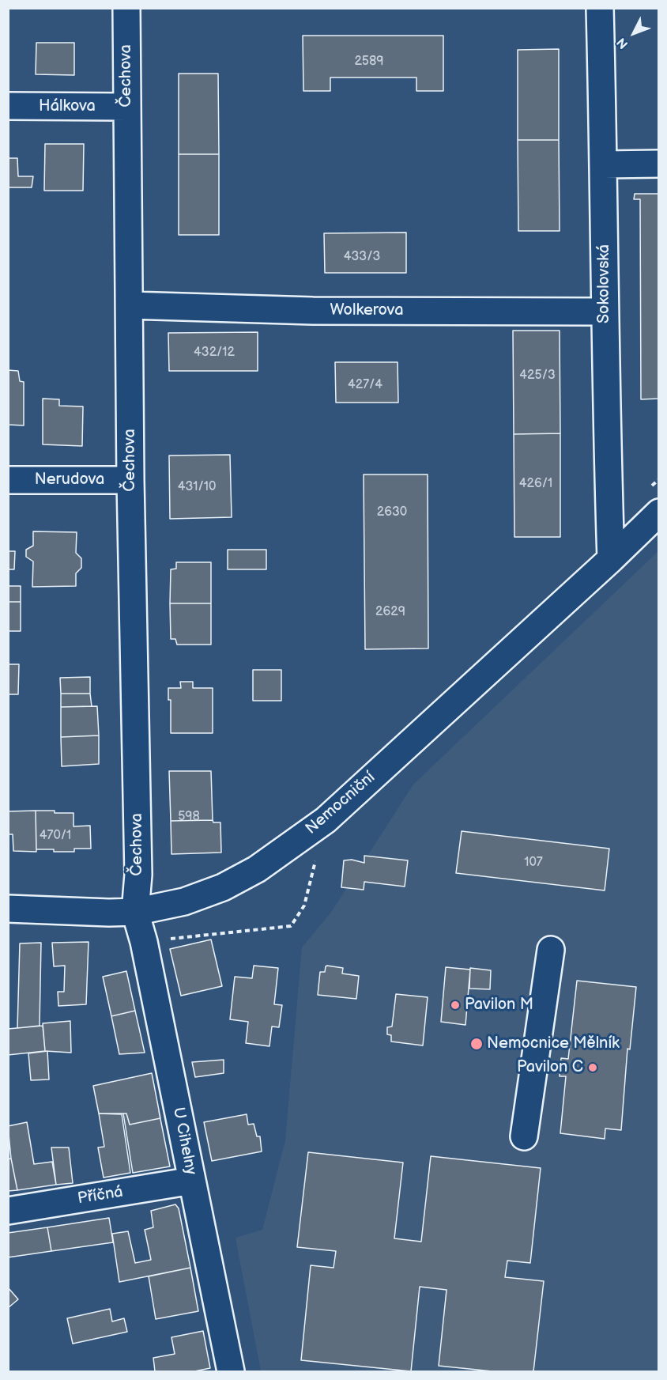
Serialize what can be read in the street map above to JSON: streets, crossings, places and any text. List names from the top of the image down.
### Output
{
  "streets": {
    "street": [
      "Čechova",
      "Hálkova",
      "Sokolovská",
      "Wolkerova",
      "Nerudova",
      "Nemocniční",
      "U Cihelny",
      "Příčná"
    ]
  },
  "crossings": [
    ["Čechova", "Hálkova"],
    ["Čechova", "Wolkerova"],
    ["Čechova", "Nerudova"],
    ["Čechova", "Nemocniční"],
    ["Čechova", "U Cihelny"],
    ["Sokolovská", "Wolkerova"],
    ["Sokolovská", "Nemocniční"],
    ["Nemocniční", "U Cihelny"],
    ["U Cihelny", "Příčná"]
  ],
  "places": ["Pavilon M", "Nemocnice Mělník", "Pavilon C"],
  "house_numbers": [
    "2589",
    "433/3",
    "432/12",
    "425/3",
    "427/4",
    "426/1",
    "431/10",
    "2630",
    "2629",
    "598",
    "470/1",
    "107"
  ],
  "north": "bottom left"
}
